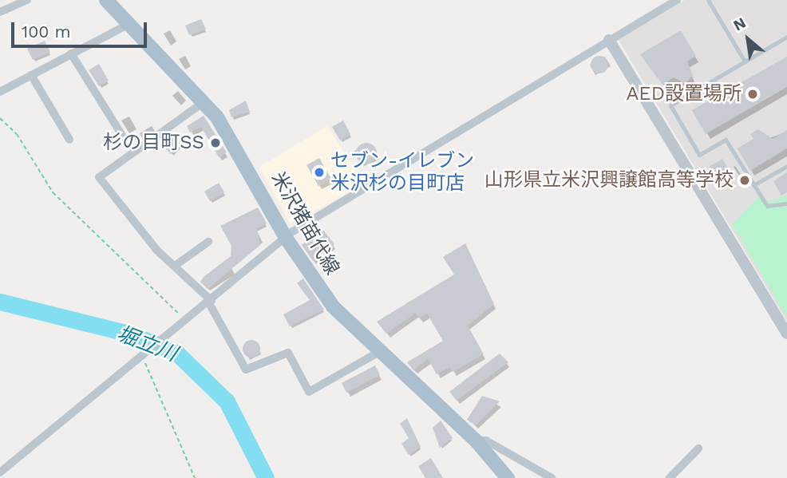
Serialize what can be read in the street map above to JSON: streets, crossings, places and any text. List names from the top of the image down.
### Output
{
  "streets": {
    "main road": ["米沢猪苗代線"]
  },
  "water": ["堀立川"],
  "places": [
    "AED設置場所",
    "杉の目町SS",
    "セブン-イレブン 米沢杉の目町店",
    "山形県立米沢興譲館高等学校"
  ],
  "scale_bar": "100 m",
  "north": "top left"
}
